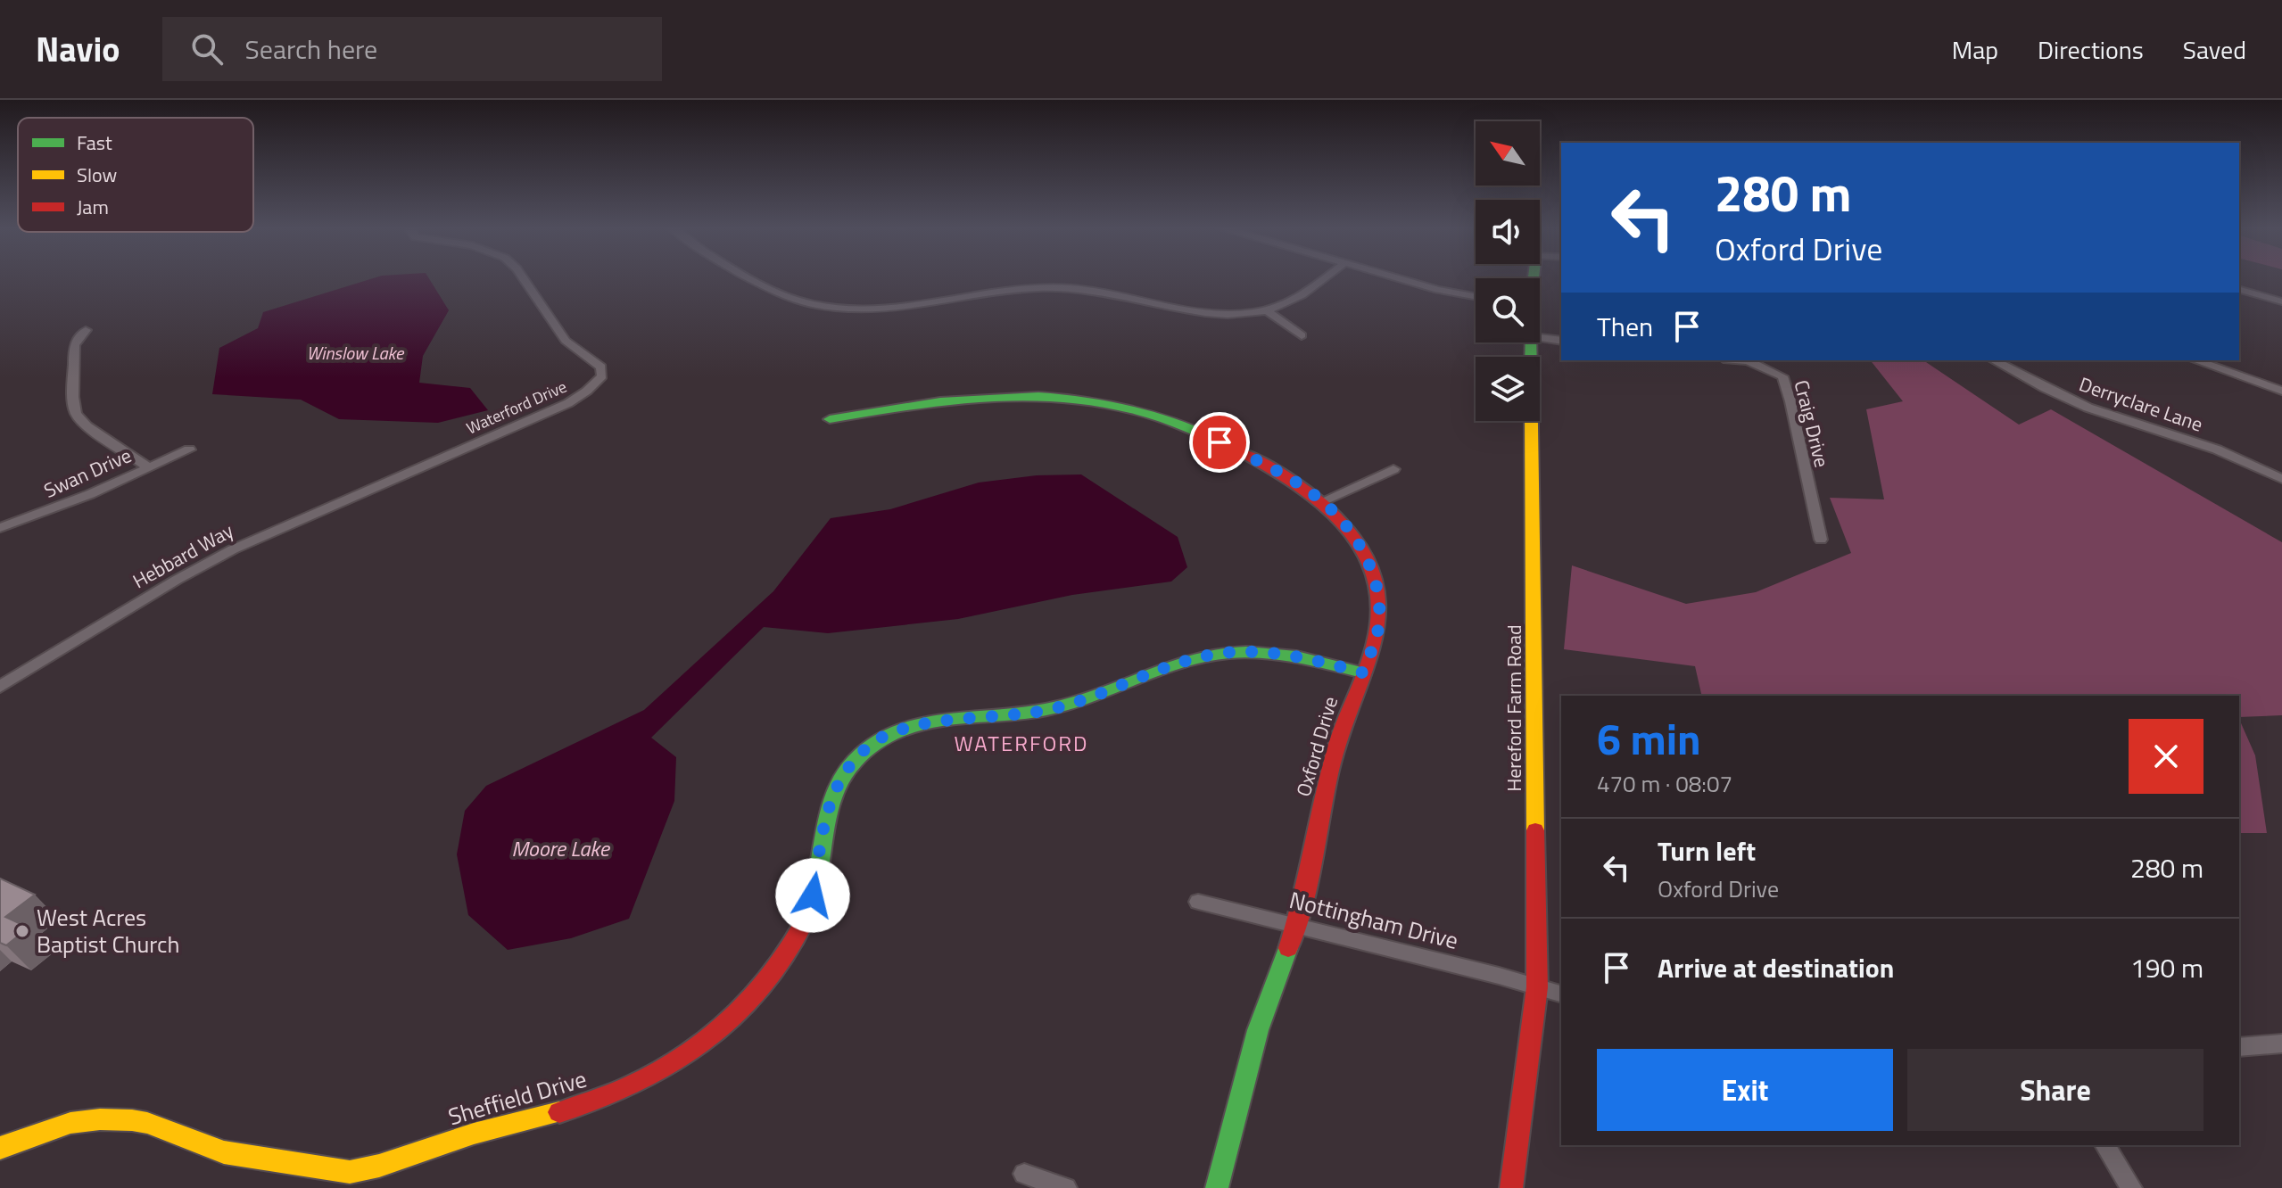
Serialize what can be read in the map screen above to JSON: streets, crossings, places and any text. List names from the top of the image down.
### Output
{
  "streets": {
    "street": [
      "Derryclare Lane",
      "Waterford Drive",
      "Craig Drive",
      "Swan Drive",
      "Hebbard Way",
      "Hereford Farm Road",
      "Oxford Drive",
      "Nottingham Drive",
      "Sheffield Drive"
    ]
  },
  "crossings": [
    ["Waterford Drive", "Hebbard Way"],
    ["Hereford Farm Road", "Nottingham Drive"],
    ["Oxford Drive", "Nottingham Drive"],
    ["Oxford Drive", "Sheffield Drive"]
  ],
  "districts": ["WATERFORD"],
  "water": ["Winslow Lake", "Moore Lake"],
  "places": ["West Acres Baptist Church"],
  "legend": ["Fast", "Slow", "Jam"],
  "north": "top left",
  "page": {
    "header": "Navio",
    "search": "Search here",
    "nav": ["Map", "Directions", "Saved"],
    "turn": ["280 m", "Oxford Drive"],
    "then": "Then",
    "heading": ["6 min", "470 m · 08:07"],
    "list": [
      {
        "name": "Turn left",
        "note": "Oxford Drive",
        "value": "280 m"
      },
      {
        "name": "Arrive at destination",
        "value": "190 m"
      }
    ],
    "buttons": ["Exit", "Share"]
  }
}
